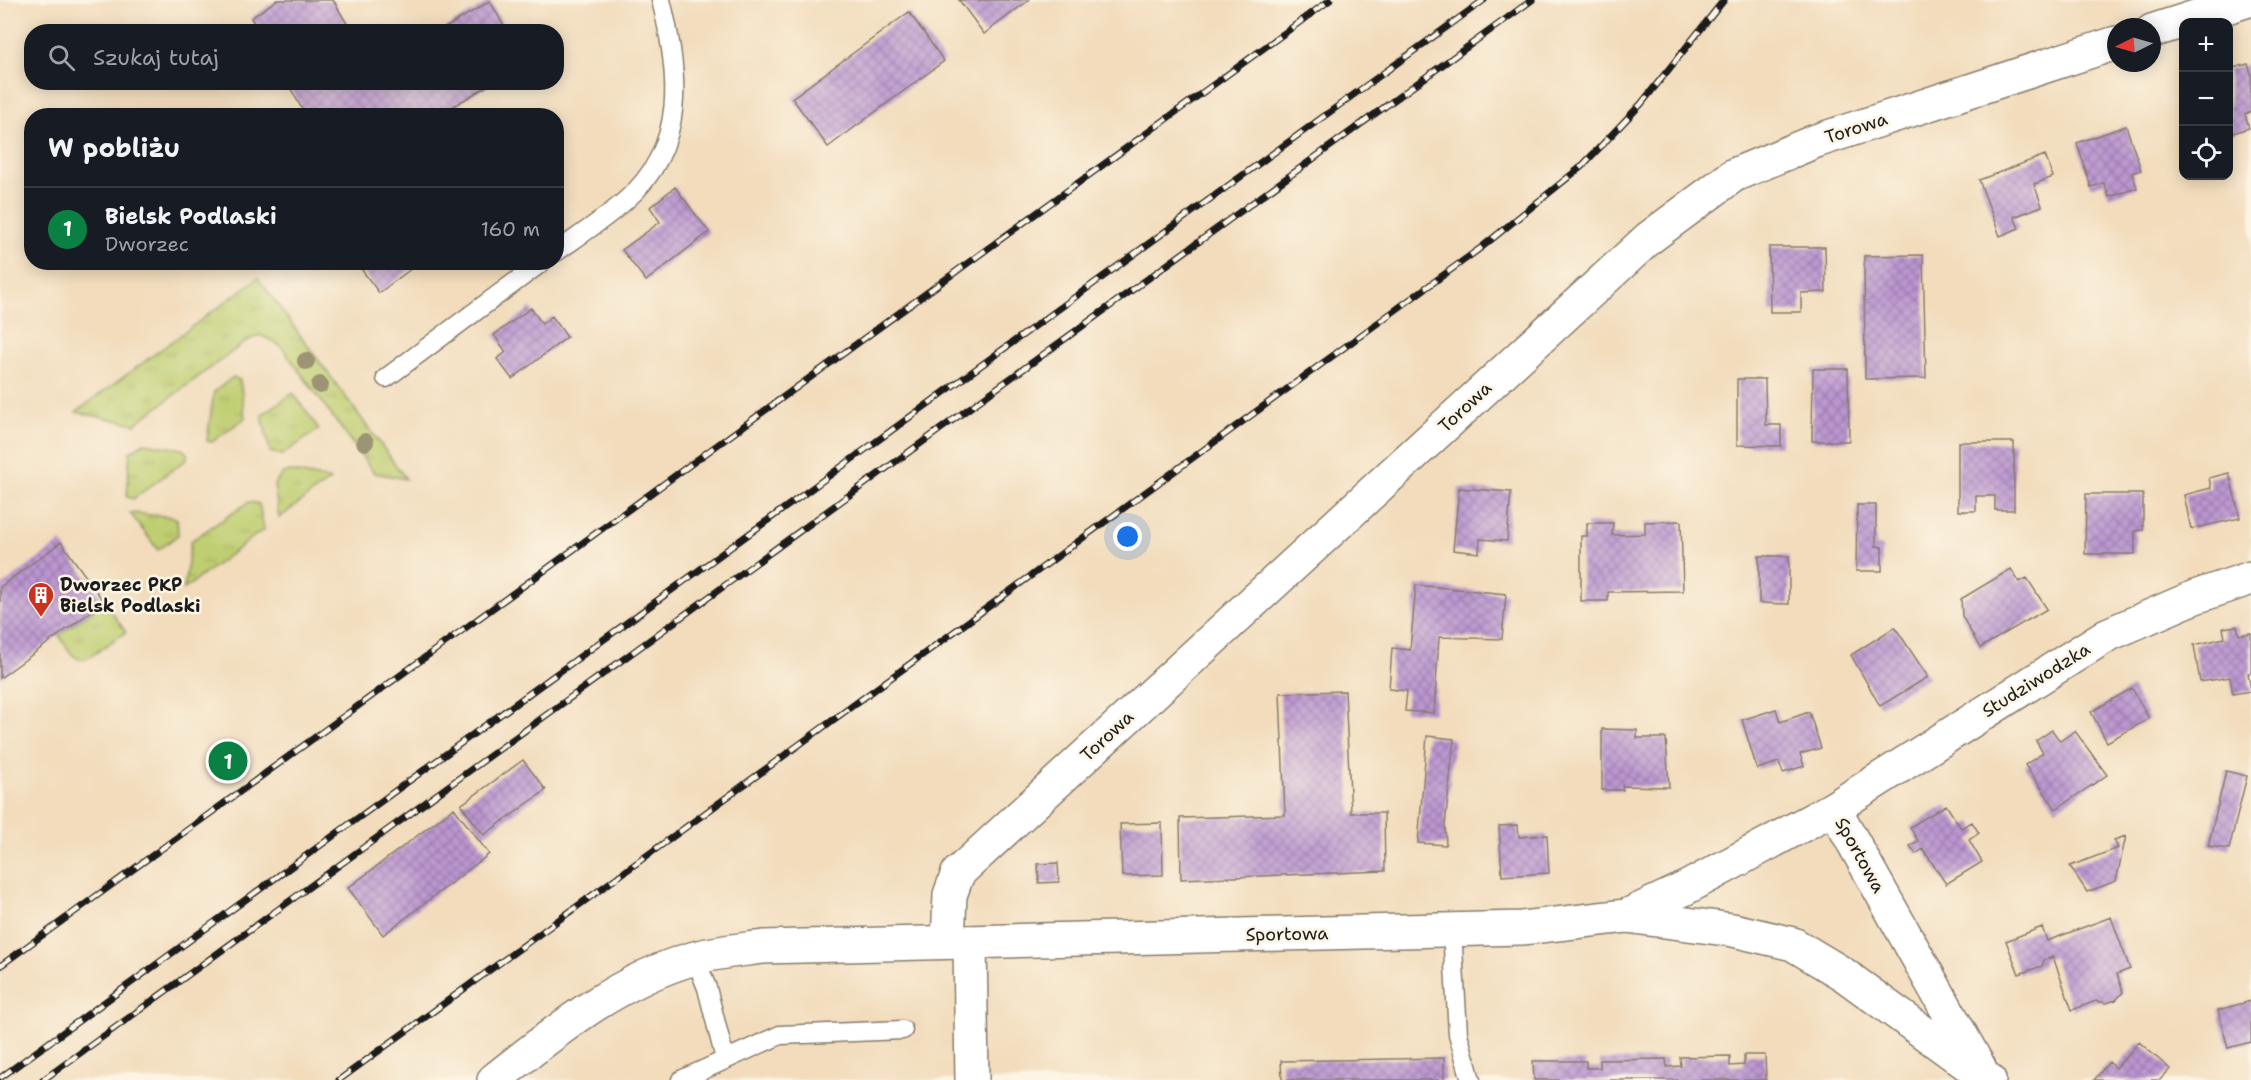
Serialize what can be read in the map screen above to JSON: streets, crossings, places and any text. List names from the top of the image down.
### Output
{
  "streets": {
    "street": ["Torowa", "Studziwodzka", "Sportowa"]
  },
  "crossings": [
    ["Torowa", "Sportowa"],
    ["Studziwodzka", "Sportowa"]
  ],
  "places": {
    "building": ["Dworzec PKP Bielsk Podlaski"]
  },
  "north": "left",
  "page": {
    "map_buttons": ["+", "−"],
    "search": "Szukaj tutaj",
    "heading": "W pobliżu",
    "list": [
      {
        "mark": "1",
        "name": "Bielsk Podlaski",
        "note": "Dworzec",
        "value": "160 m"
      }
    ],
    "pins": "1"
  }
}
